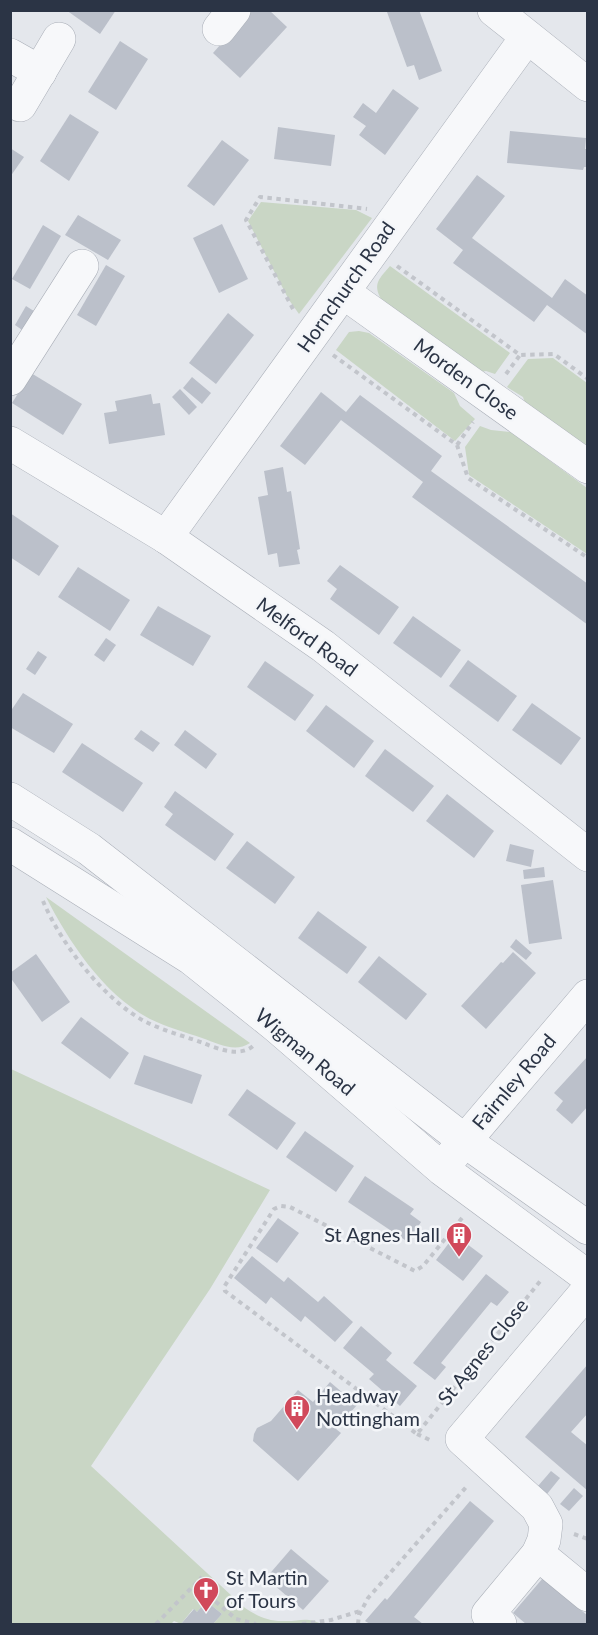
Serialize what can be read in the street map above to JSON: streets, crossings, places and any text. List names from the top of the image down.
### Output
{
  "streets": {
    "street": [
      "Hornchurch Road",
      "Morden Close",
      "Melford Road",
      "Wigman Road",
      "Fairnley Road",
      "St Agnes Close"
    ]
  },
  "crossings": [
    ["Hornchurch Road", "Morden Close"],
    ["Hornchurch Road", "Melford Road"],
    ["Wigman Road", "Fairnley Road"],
    ["Wigman Road", "St Agnes Close"]
  ],
  "places": {
    "building": ["St Agnes Hall", "Headway Nottingham"],
    "church": ["St Martin of Tours"]
  }
}
